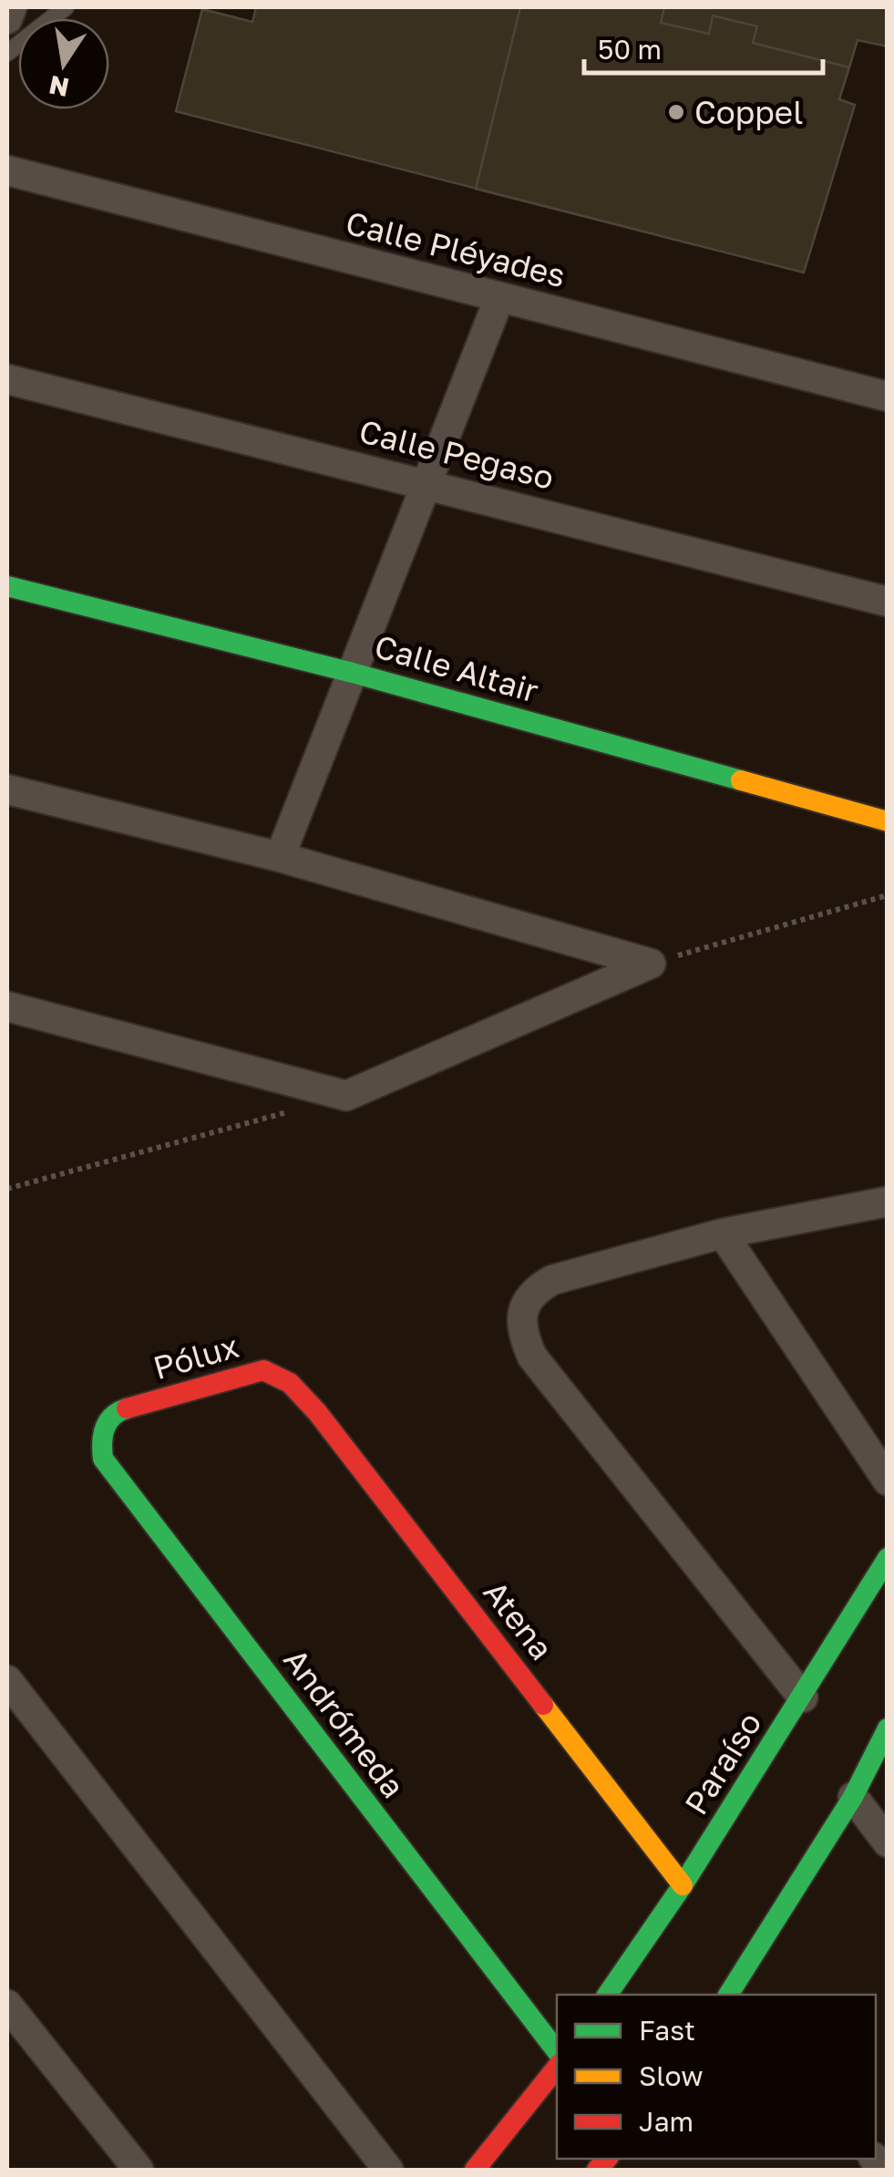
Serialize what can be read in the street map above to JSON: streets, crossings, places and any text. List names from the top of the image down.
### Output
{
  "streets": {
    "street": [
      "Calle Pléyades",
      "Calle Pegaso",
      "Calle Altair",
      "Pólux",
      "Atena",
      "Andrómeda",
      "Paraíso"
    ]
  },
  "crossings": [
    ["Pólux", "Atena"],
    ["Pólux", "Andrómeda"],
    ["Atena", "Paraíso"]
  ],
  "places": ["Coppel"],
  "legend": ["Fast", "Slow", "Jam"],
  "scale_bar": "50 m",
  "north": "bottom"
}
